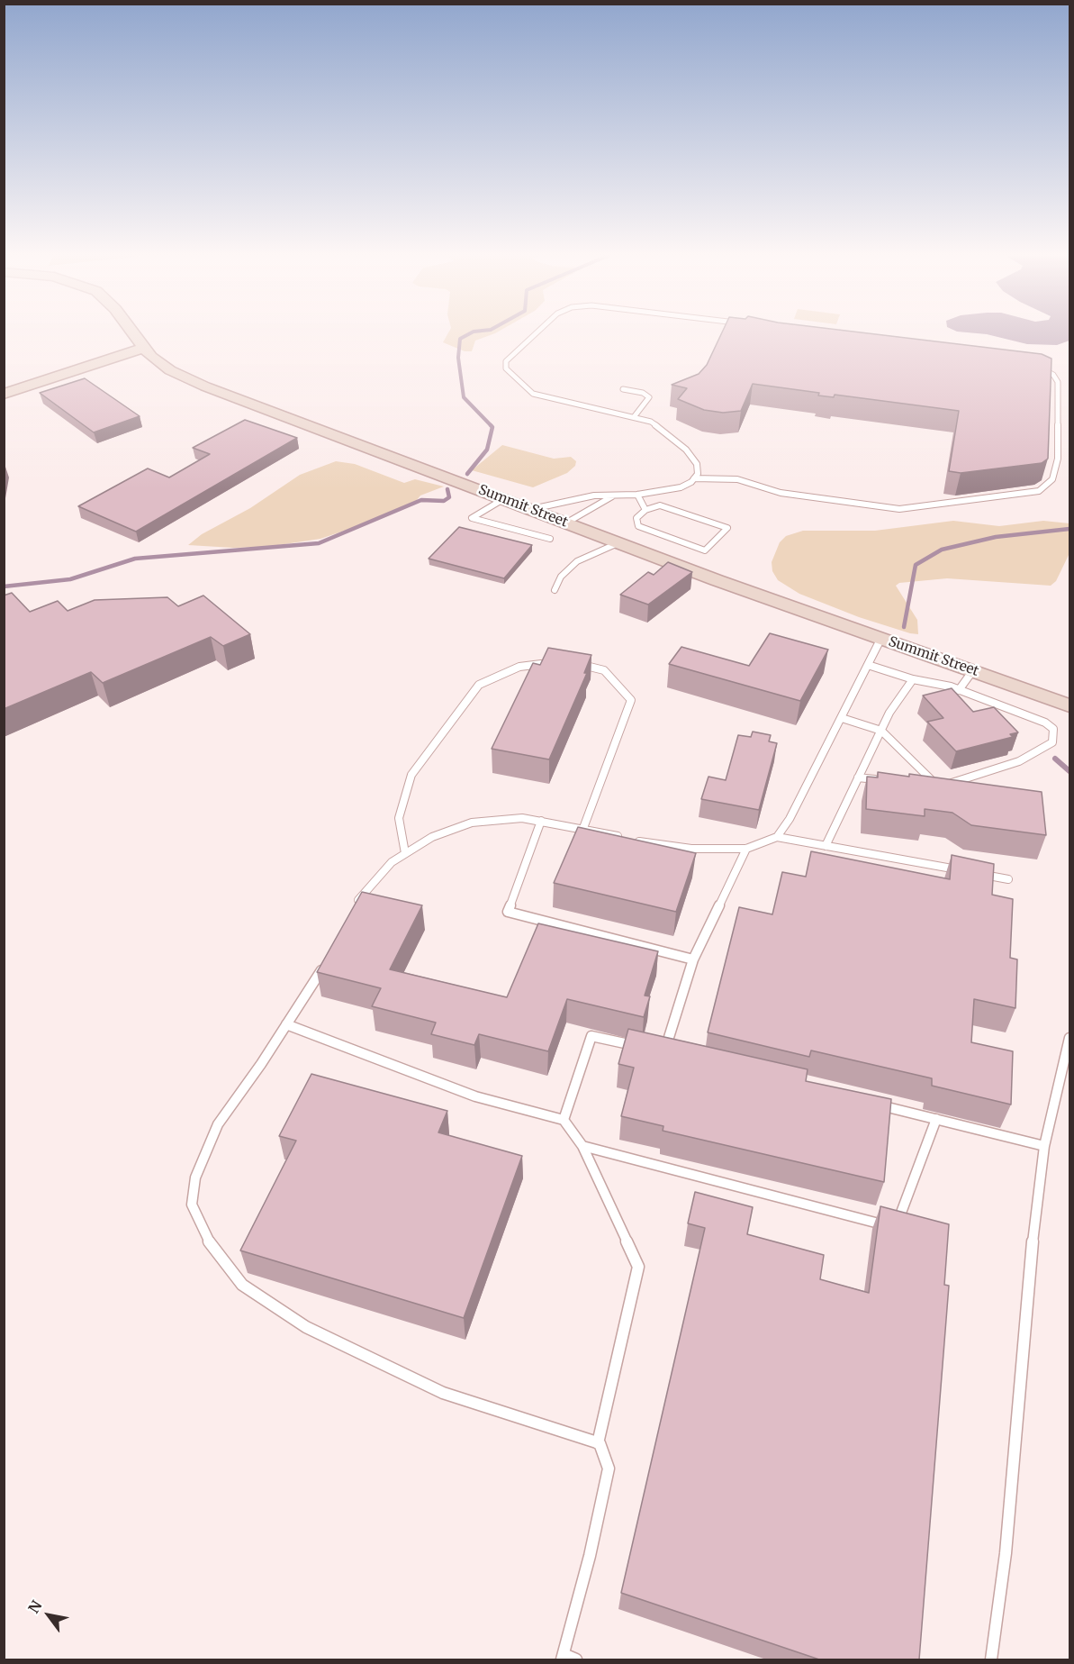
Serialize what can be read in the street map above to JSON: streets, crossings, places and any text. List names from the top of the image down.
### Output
{
  "streets": {
    "main road": ["Summit Street"]
  },
  "north": "top left"
}
